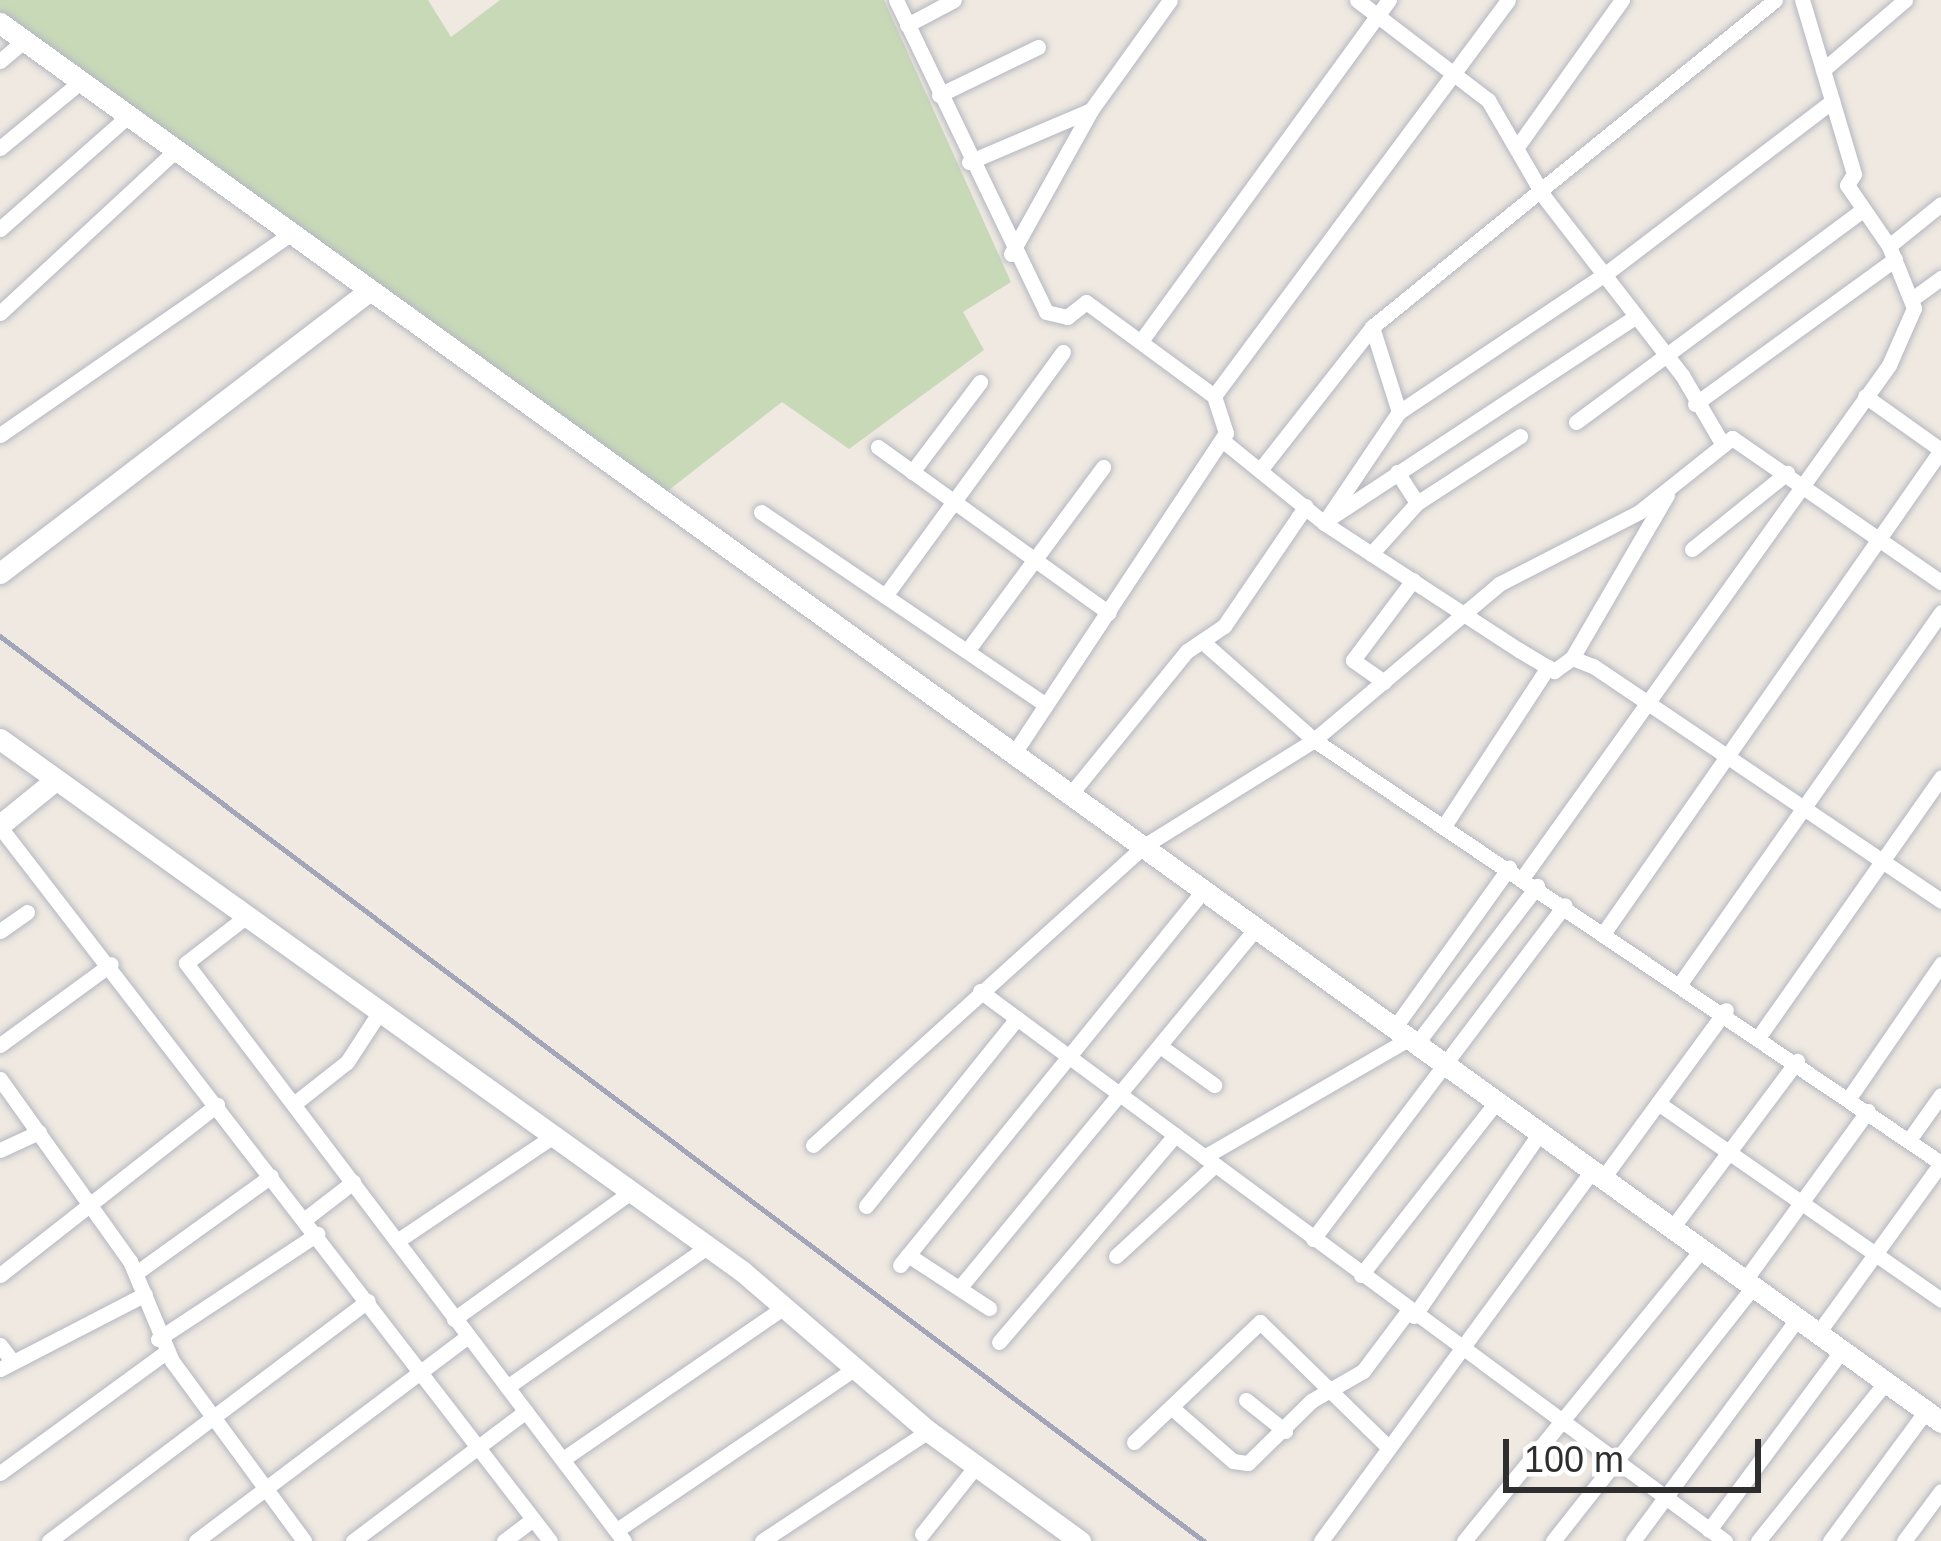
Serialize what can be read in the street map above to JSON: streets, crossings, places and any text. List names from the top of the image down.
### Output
{
  "scale_bar": "100 m"
}
